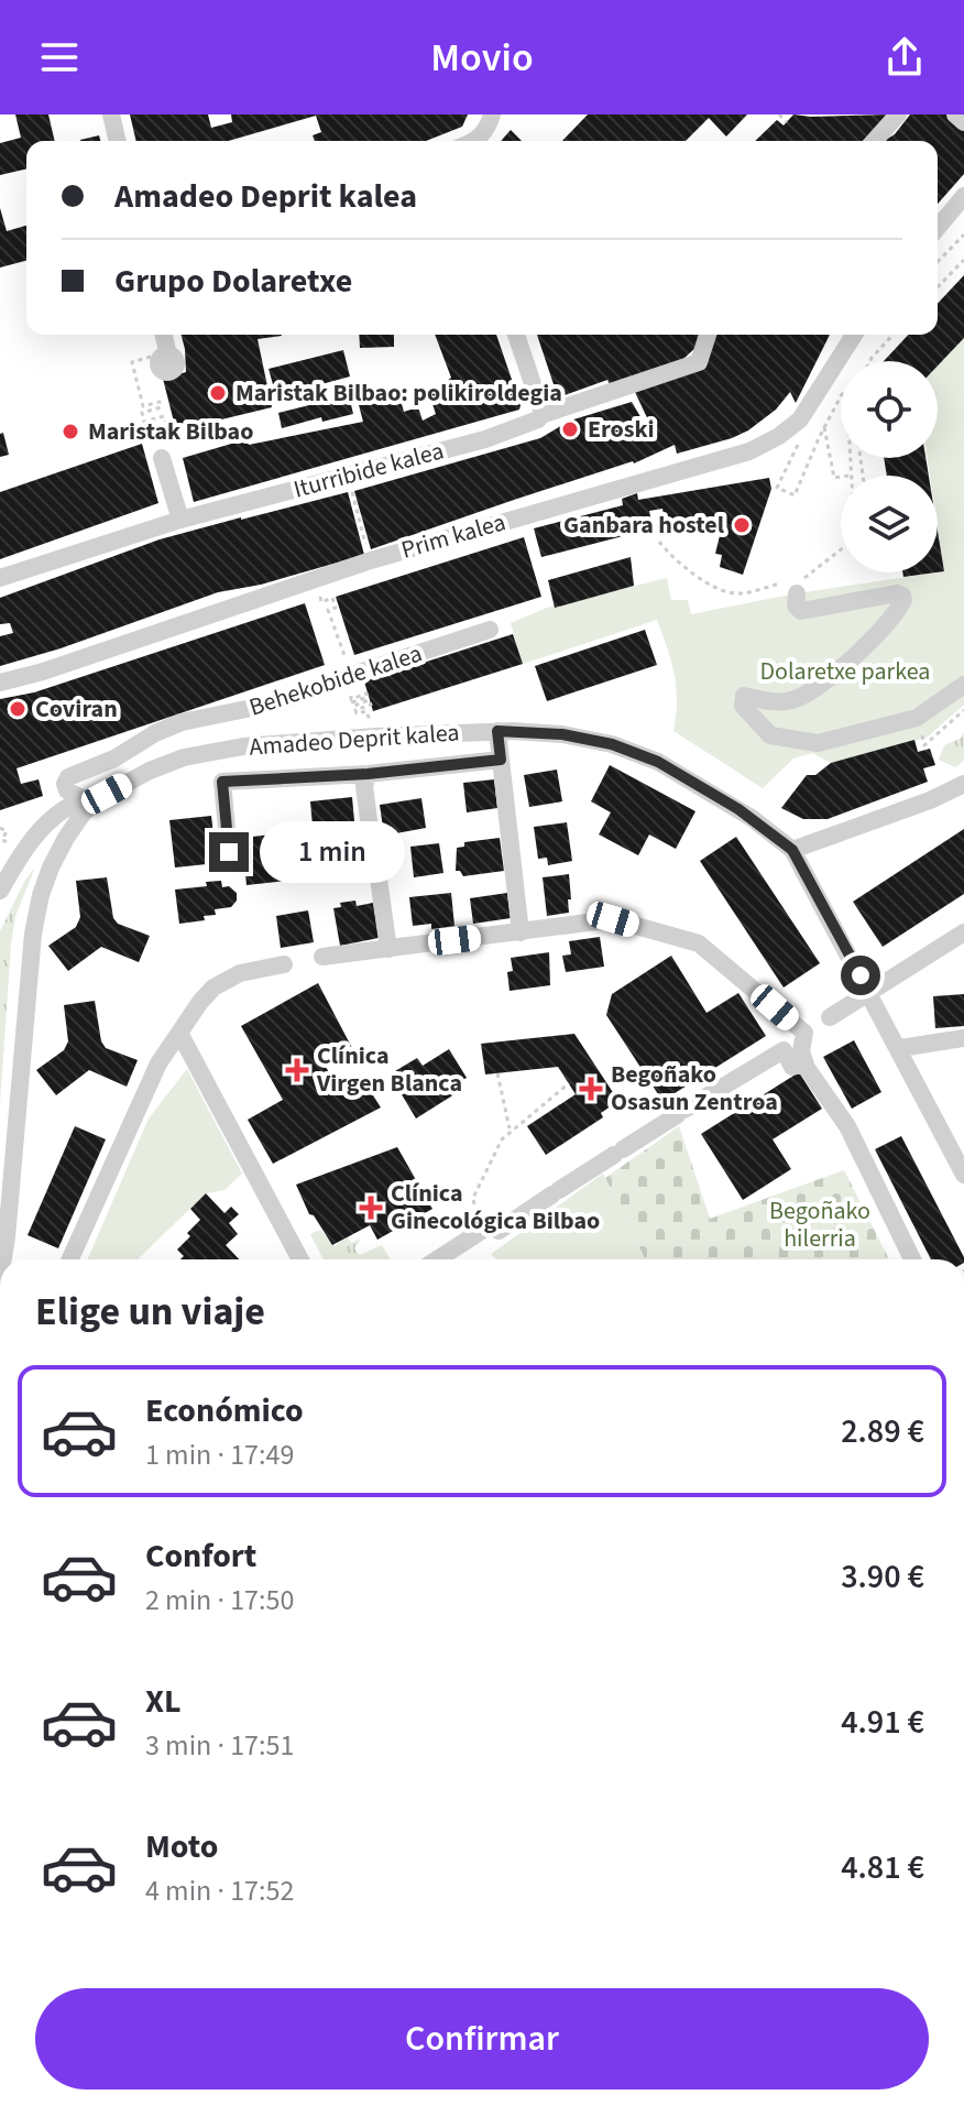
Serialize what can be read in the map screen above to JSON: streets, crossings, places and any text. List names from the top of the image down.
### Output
{
  "streets": {
    "street": [
      "Iturribide kalea",
      "Prim kalea",
      "Behekobide kalea",
      "Amadeo Deprit kalea"
    ]
  },
  "parks": ["Dolaretxe parkea", "Begoñako hilerria"],
  "places": {
    "other": [
      "Maristak Bilbao: polikiroldegia",
      "Eroski",
      "Maristak Bilbao",
      "Ganbara hostel",
      "Coviran"
    ],
    "health": ["Clínica Virgen Blanca", "Begoñako Osasun Zentroa", "Clínica Ginecológica Bilbao"]
  },
  "page": {
    "header": "Movio",
    "banner": ["Amadeo Deprit kalea", "Grupo Dolaretxe"],
    "bubble": "1 min",
    "heading": "Elige un viaje",
    "list": [
      {
        "name": "Económico",
        "note": "1 min · 17:49",
        "value": "2.89 €"
      },
      {
        "name": "Confort",
        "note": "2 min · 17:50",
        "value": "3.90 €"
      },
      {
        "name": "XL",
        "note": "3 min · 17:51",
        "value": "4.91 €"
      },
      {
        "name": "Moto",
        "note": "4 min · 17:52",
        "value": "4.81 €"
      }
    ],
    "buttons": "Confirmar"
  }
}
